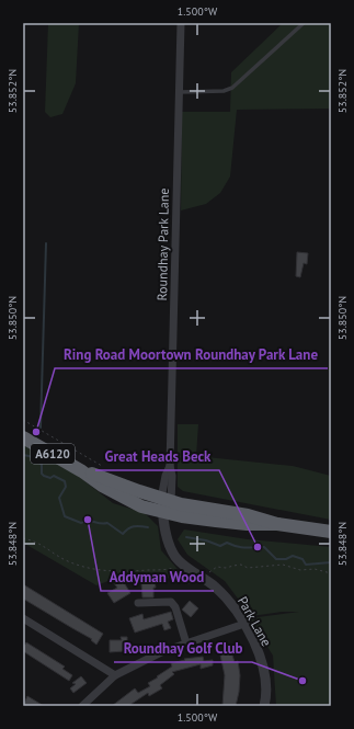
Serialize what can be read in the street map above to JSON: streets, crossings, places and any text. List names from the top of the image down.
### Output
{
  "streets": {
    "highway": ["A6120"],
    "street": ["Roundhay Park Lane", "Park Lane"]
  },
  "crossings": [
    ["Roundhay Park Lane", "A6120"],
    ["Roundhay Park Lane", "Park Lane"],
    ["A6120", "Park Lane"]
  ],
  "places": [
    "Ring Road Moortown Roundhay Park Lane",
    "Addyman Wood",
    "Great Heads Beck",
    "Roundhay Golf Club"
  ],
  "coordinates": [
    "1.500°W",
    "53.852°N",
    "53.850°N",
    "53.848°N"
  ]
}
